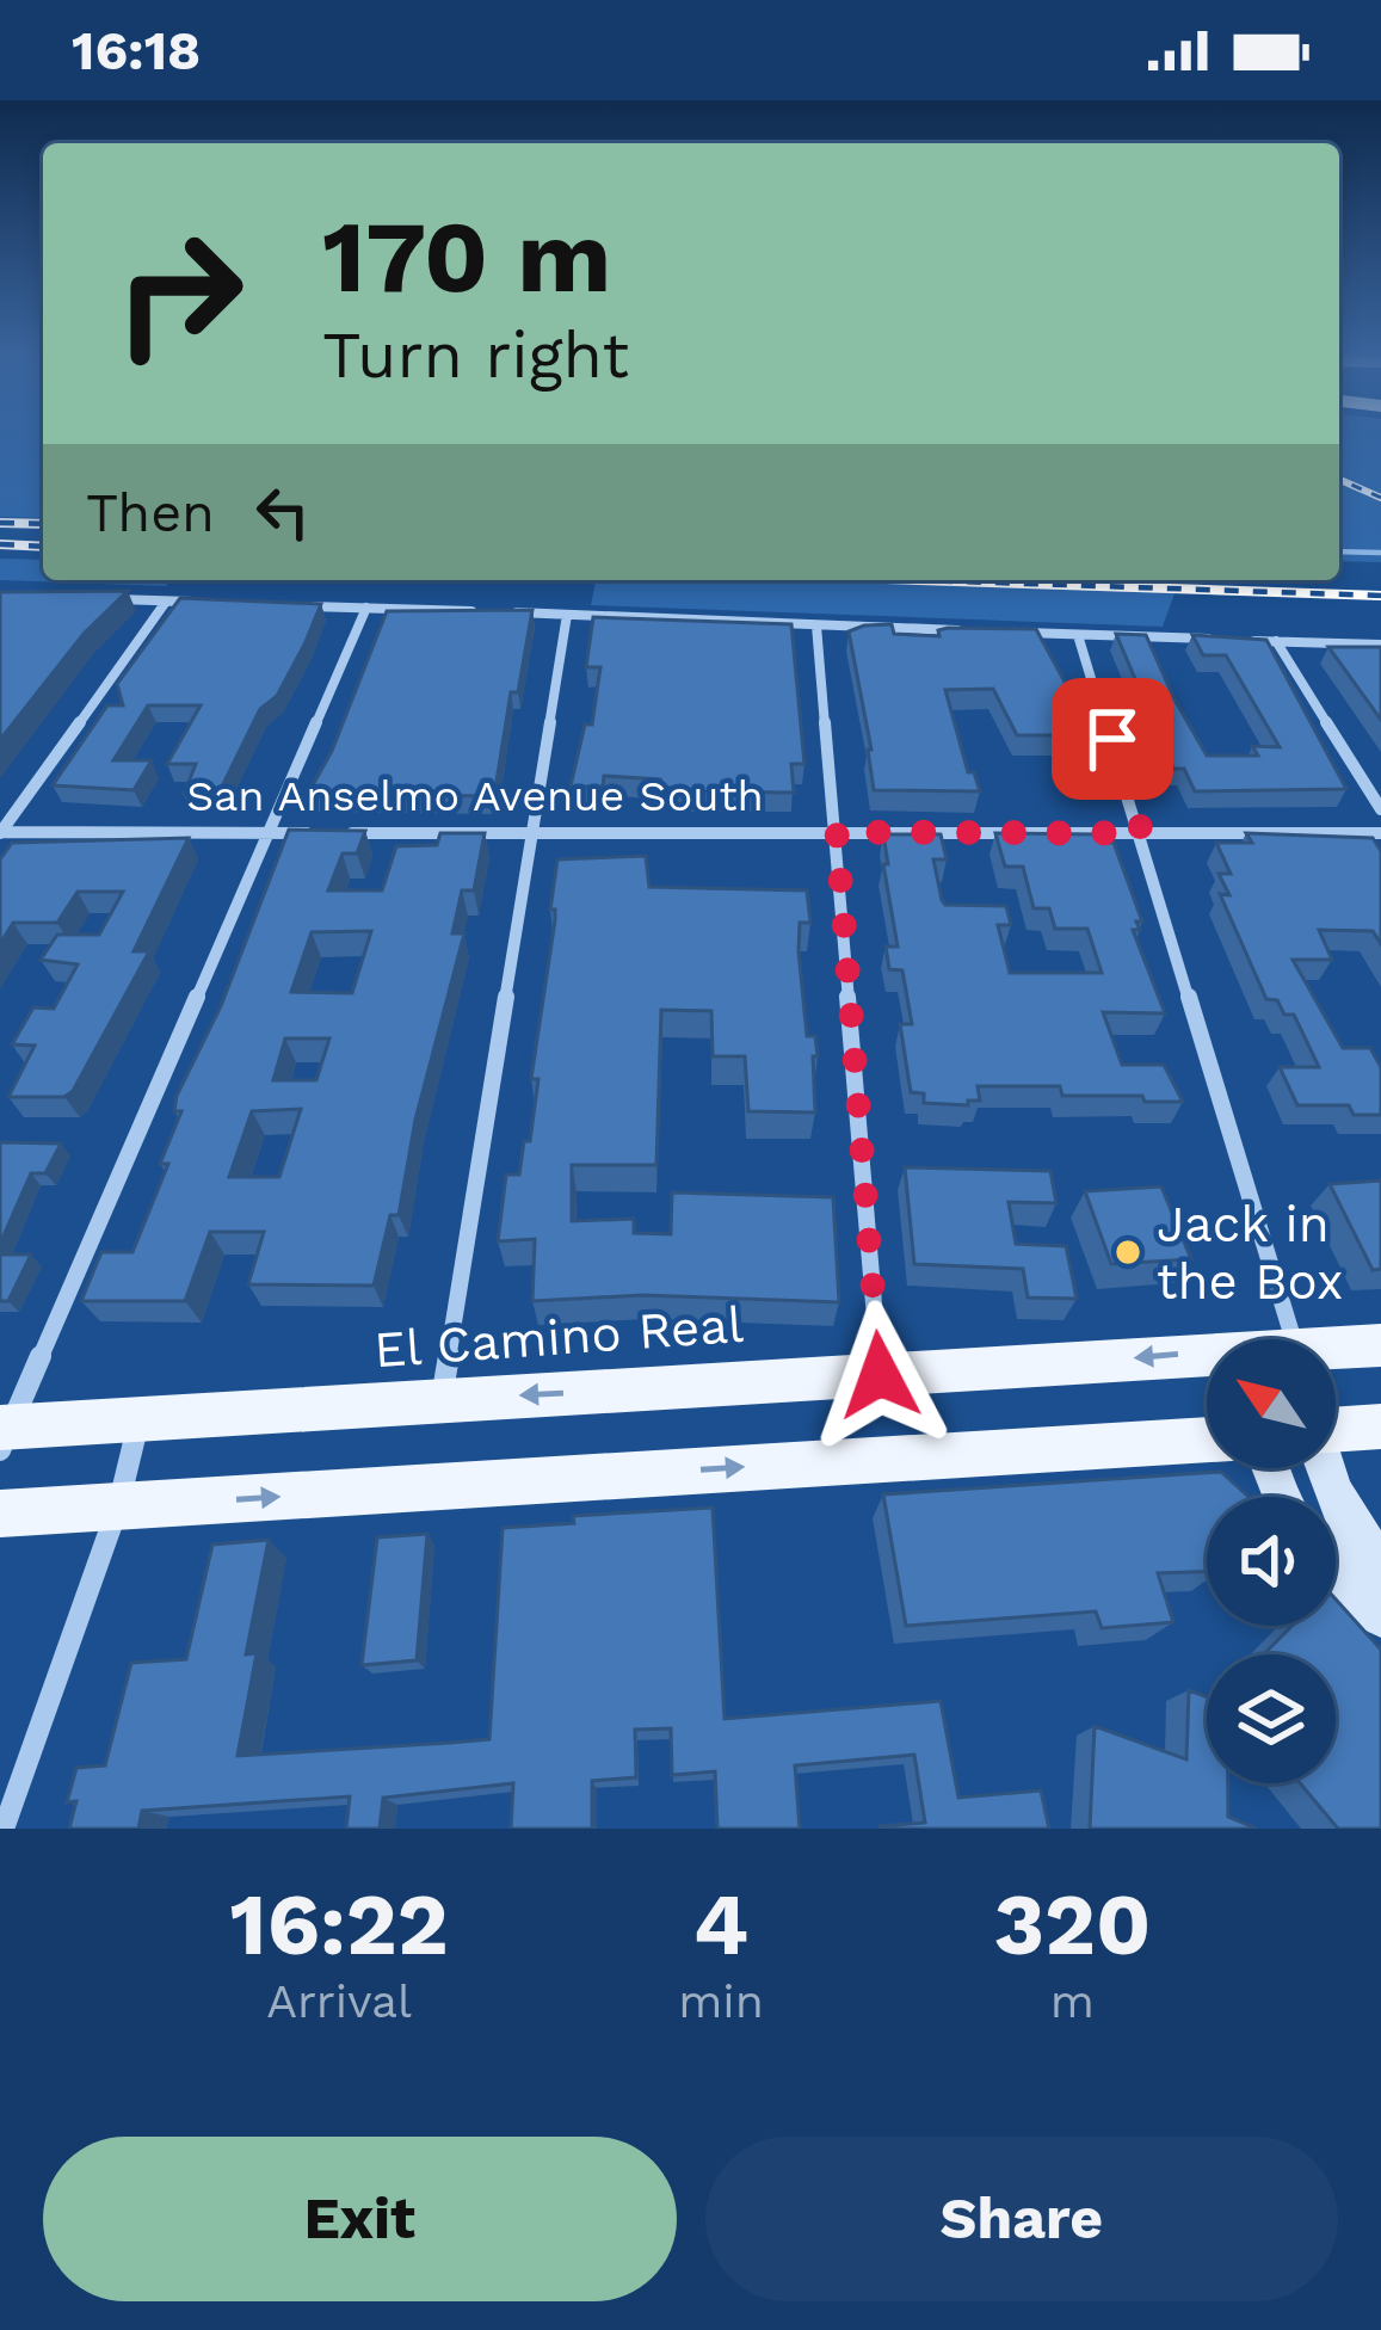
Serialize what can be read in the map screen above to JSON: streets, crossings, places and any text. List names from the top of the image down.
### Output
{
  "streets": {
    "main road": ["El Camino Real"],
    "street": ["San Anselmo Avenue South"]
  },
  "places": ["Jack in the Box"],
  "north": "top left",
  "page": {
    "status": "16:18",
    "turn": ["170 m", "Turn right"],
    "then": "Then",
    "eta": [
      "16:22",
      "Arrival",
      "4",
      "min",
      "320",
      "m"
    ],
    "buttons": ["Exit", "Share"]
  }
}
